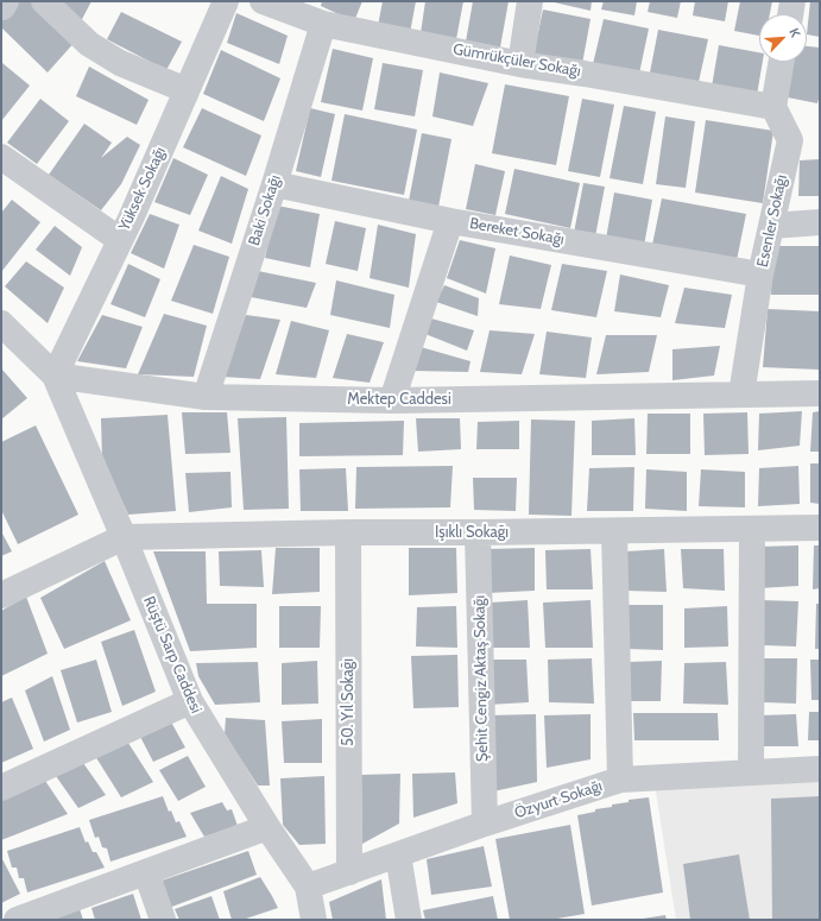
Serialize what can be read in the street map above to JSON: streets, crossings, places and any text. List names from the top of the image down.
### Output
{
  "streets": {
    "street": [
      "Gümrükçüler Sokağı",
      "Yüksek Sokağı",
      "Baki Sokağı",
      "Esenler Sokağı",
      "Bereket Sokağı",
      "Mektep Caddesi",
      "Işıklı Sokağı",
      "Rüştü Sarp Caddesi",
      "Şehit Cengiz Aktaş Sokağı",
      "50. Yıl Sokağı",
      "Özyurt Sokağı"
    ]
  },
  "crossings": [
    ["Gümrükçüler Sokağı", "Baki Sokağı"],
    ["Gümrükçüler Sokağı", "Esenler Sokağı"],
    ["Yüksek Sokağı", "Mektep Caddesi"],
    ["Yüksek Sokağı", "Rüştü Sarp Caddesi"],
    ["Baki Sokağı", "Bereket Sokağı"],
    ["Baki Sokağı", "Mektep Caddesi"],
    ["Esenler Sokağı", "Bereket Sokağı"],
    ["Esenler Sokağı", "Mektep Caddesi"],
    ["Mektep Caddesi", "Rüştü Sarp Caddesi"],
    ["Işıklı Sokağı", "Rüştü Sarp Caddesi"],
    ["Işıklı Sokağı", "Şehit Cengiz Aktaş Sokağı"],
    ["Işıklı Sokağı", "50. Yıl Sokağı"],
    ["Rüştü Sarp Caddesi", "Özyurt Sokağı"],
    ["Şehit Cengiz Aktaş Sokağı", "Özyurt Sokağı"],
    ["50. Yıl Sokağı", "Özyurt Sokağı"]
  ],
  "north": "top right"
}
